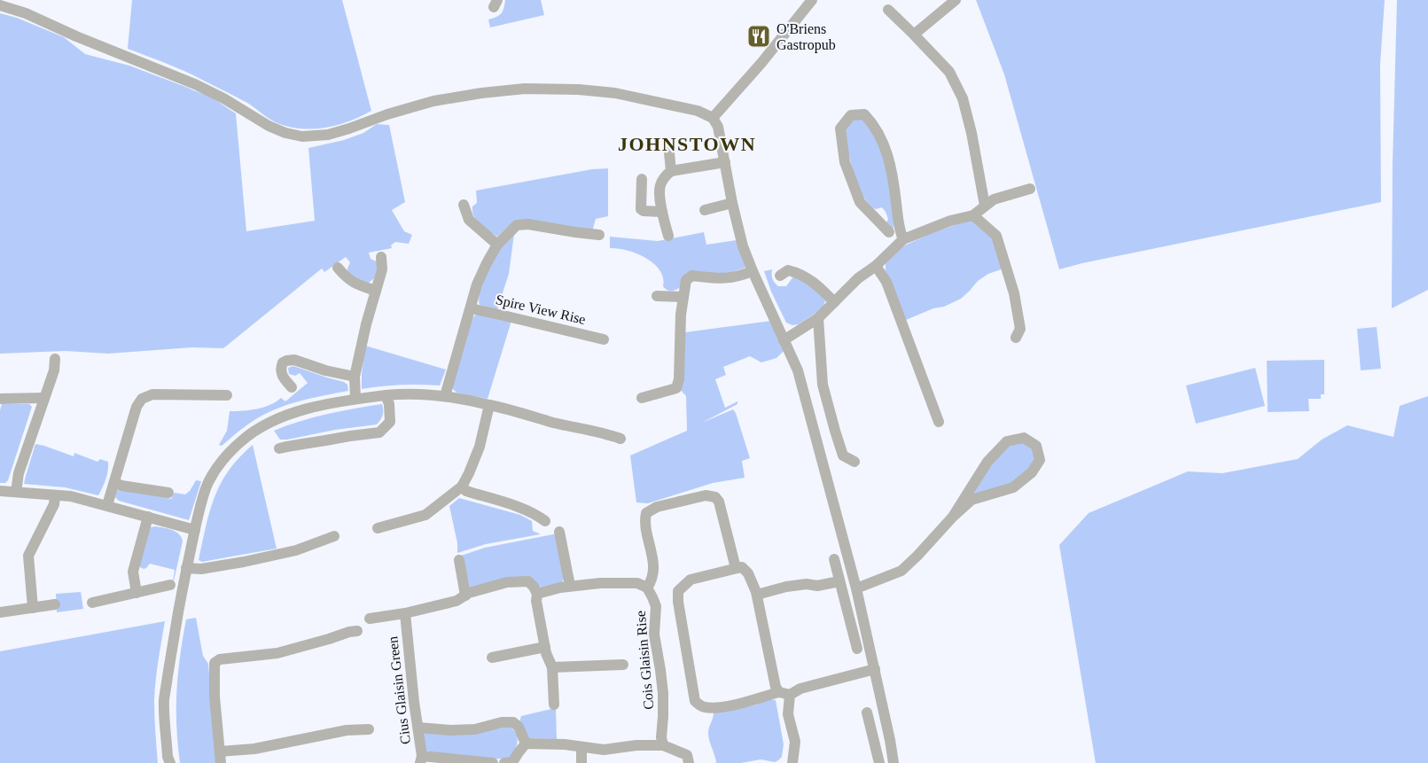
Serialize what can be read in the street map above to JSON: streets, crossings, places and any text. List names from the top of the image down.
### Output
{
  "streets": {
    "street": ["Spire View Rise", "Cois Glaisin Rise", "Cius Glaisin Green"]
  },
  "districts": ["JOHNSTOWN"],
  "places": {
    "restaurant": ["O'Briens Gastropub"]
  }
}
